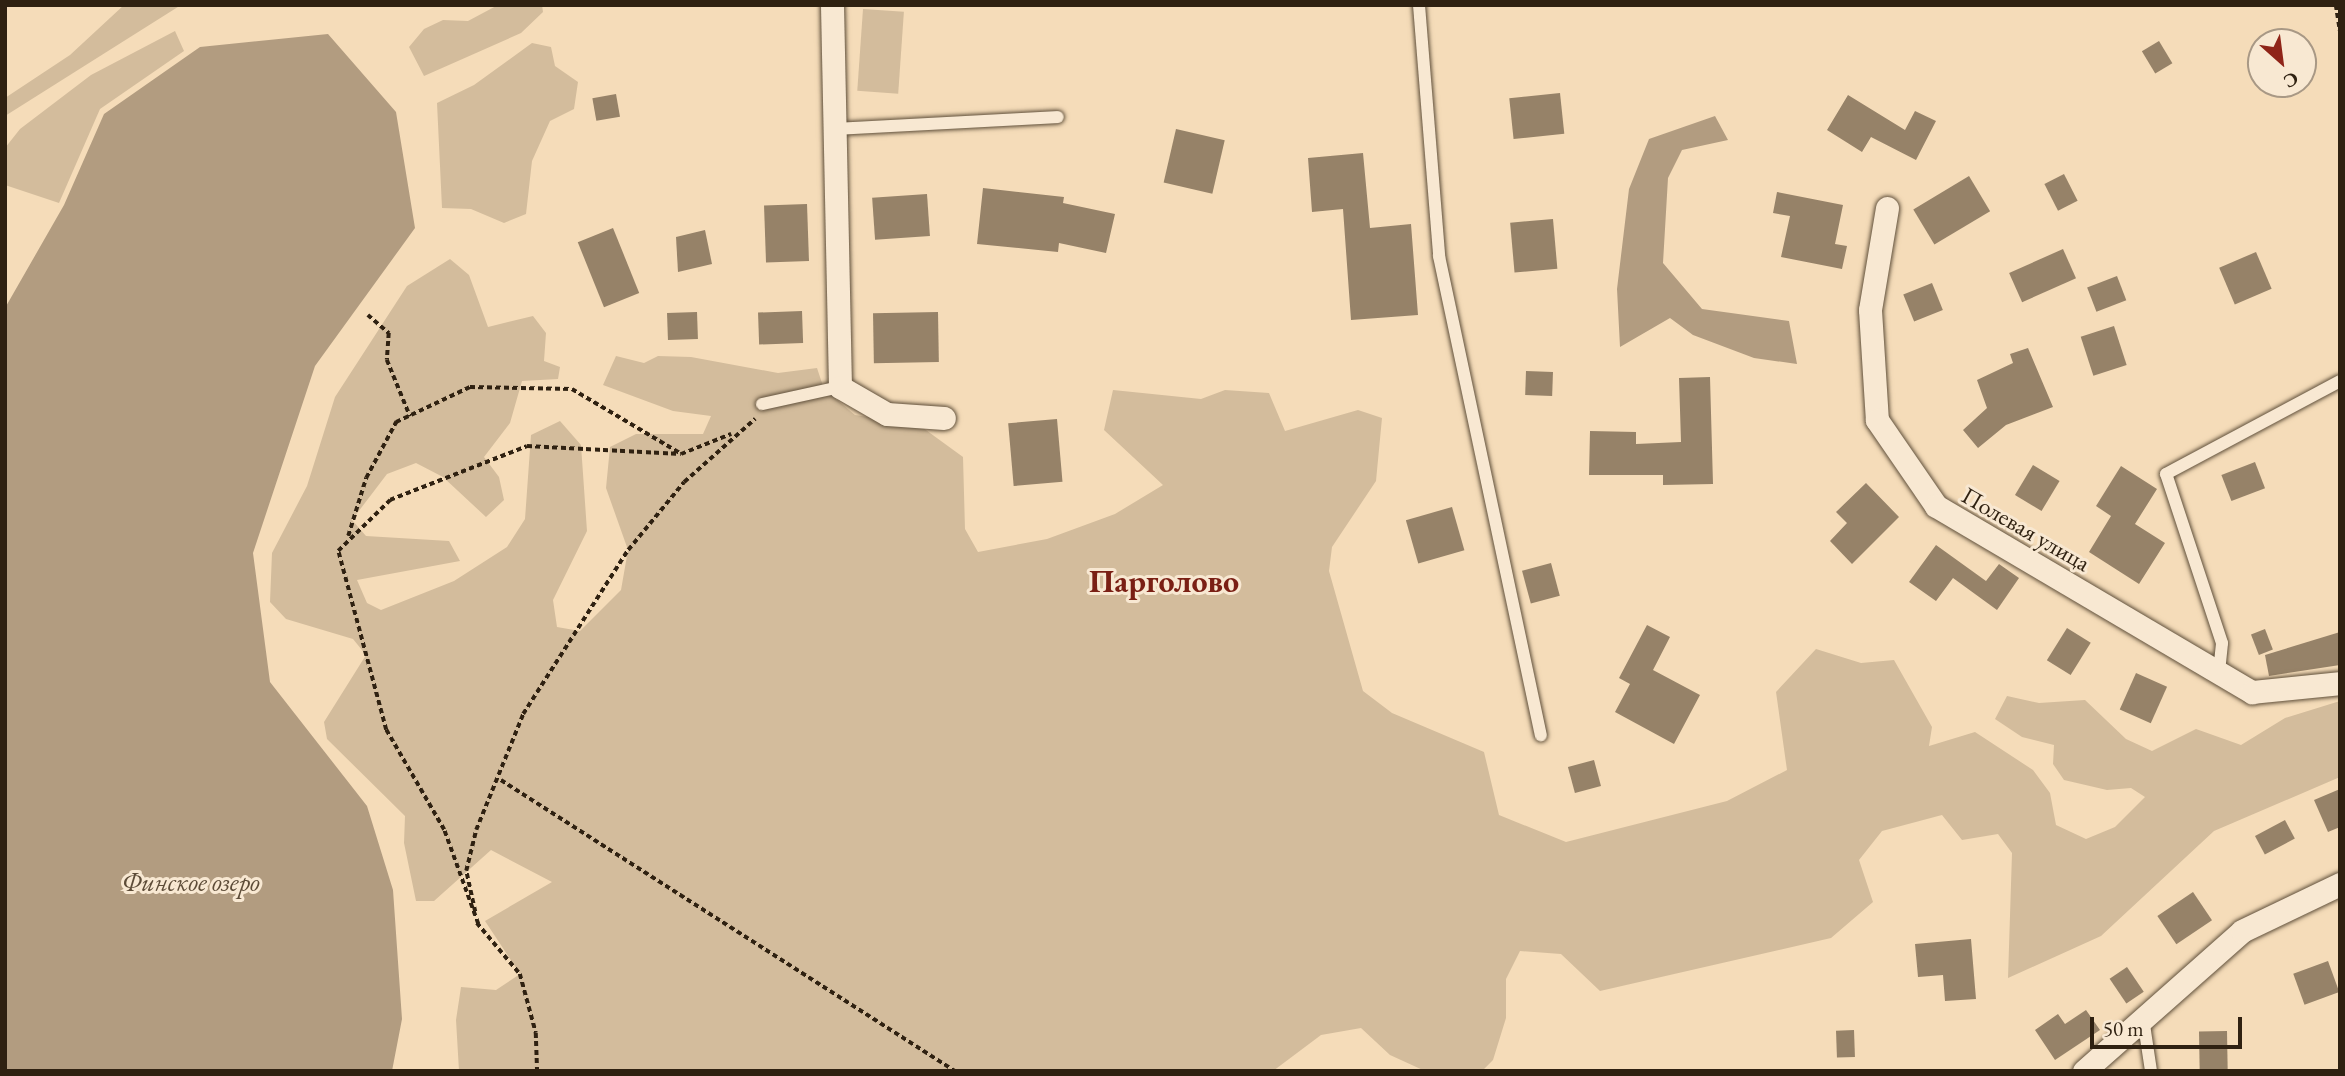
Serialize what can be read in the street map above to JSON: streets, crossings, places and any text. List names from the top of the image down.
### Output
{
  "streets": {
    "street": ["Полевая улица"]
  },
  "districts": ["Парголово"],
  "water": ["Финское озеро"],
  "scale_bar": "50 m",
  "north": "bottom right"
}
